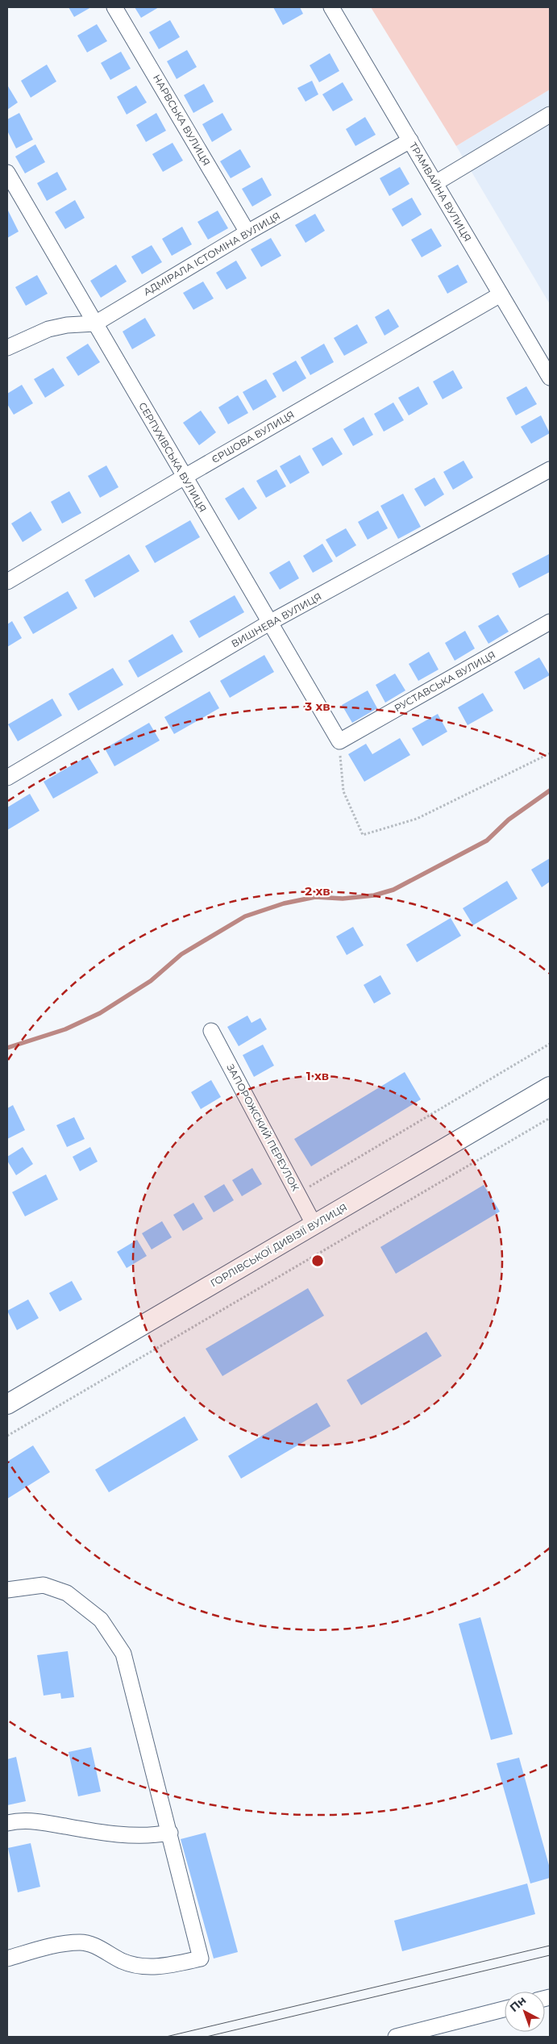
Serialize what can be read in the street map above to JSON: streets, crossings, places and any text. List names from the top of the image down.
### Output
{
  "streets": {
    "main road": ["ГОРЛІВСЬКОЇ ДИВІЗІЇ ВУЛИЦЯ"],
    "street": [
      "НАРВСЬКА ВУЛИЦЯ",
      "ТРАМВАЙНА ВУЛИЦЯ",
      "АДМІРАЛА ІСТОМІНА ВУЛИЦЯ",
      "ЄРШОВА ВУЛИЦЯ",
      "СЕРПУХІВСЬКА ВУЛИЦЯ",
      "ВИШНЕВА ВУЛИЦЯ",
      "РУСТАВСЬКА ВУЛИЦЯ",
      "ЗАПОРОЖСКИЙ ПЕРЕУЛОК"
    ]
  },
  "crossings": [
    ["НАРВСЬКА ВУЛИЦЯ", "АДМІРАЛА ІСТОМІНА ВУЛИЦЯ"],
    ["ТРАМВАЙНА ВУЛИЦЯ", "АДМІРАЛА ІСТОМІНА ВУЛИЦЯ"],
    ["ТРАМВАЙНА ВУЛИЦЯ", "ЄРШОВА ВУЛИЦЯ"],
    ["АДМІРАЛА ІСТОМІНА ВУЛИЦЯ", "СЕРПУХІВСЬКА ВУЛИЦЯ"],
    ["ЄРШОВА ВУЛИЦЯ", "СЕРПУХІВСЬКА ВУЛИЦЯ"],
    ["СЕРПУХІВСЬКА ВУЛИЦЯ", "ВИШНЕВА ВУЛИЦЯ"],
    ["СЕРПУХІВСЬКА ВУЛИЦЯ", "РУСТАВСЬКА ВУЛИЦЯ"],
    ["ЗАПОРОЖСКИЙ ПЕРЕУЛОК", "ГОРЛІВСЬКОЇ ДИВІЗІЇ ВУЛИЦЯ"]
  ],
  "north": "top left",
  "rings": ["3 хв", "2 хв", "1 хв"]
}
